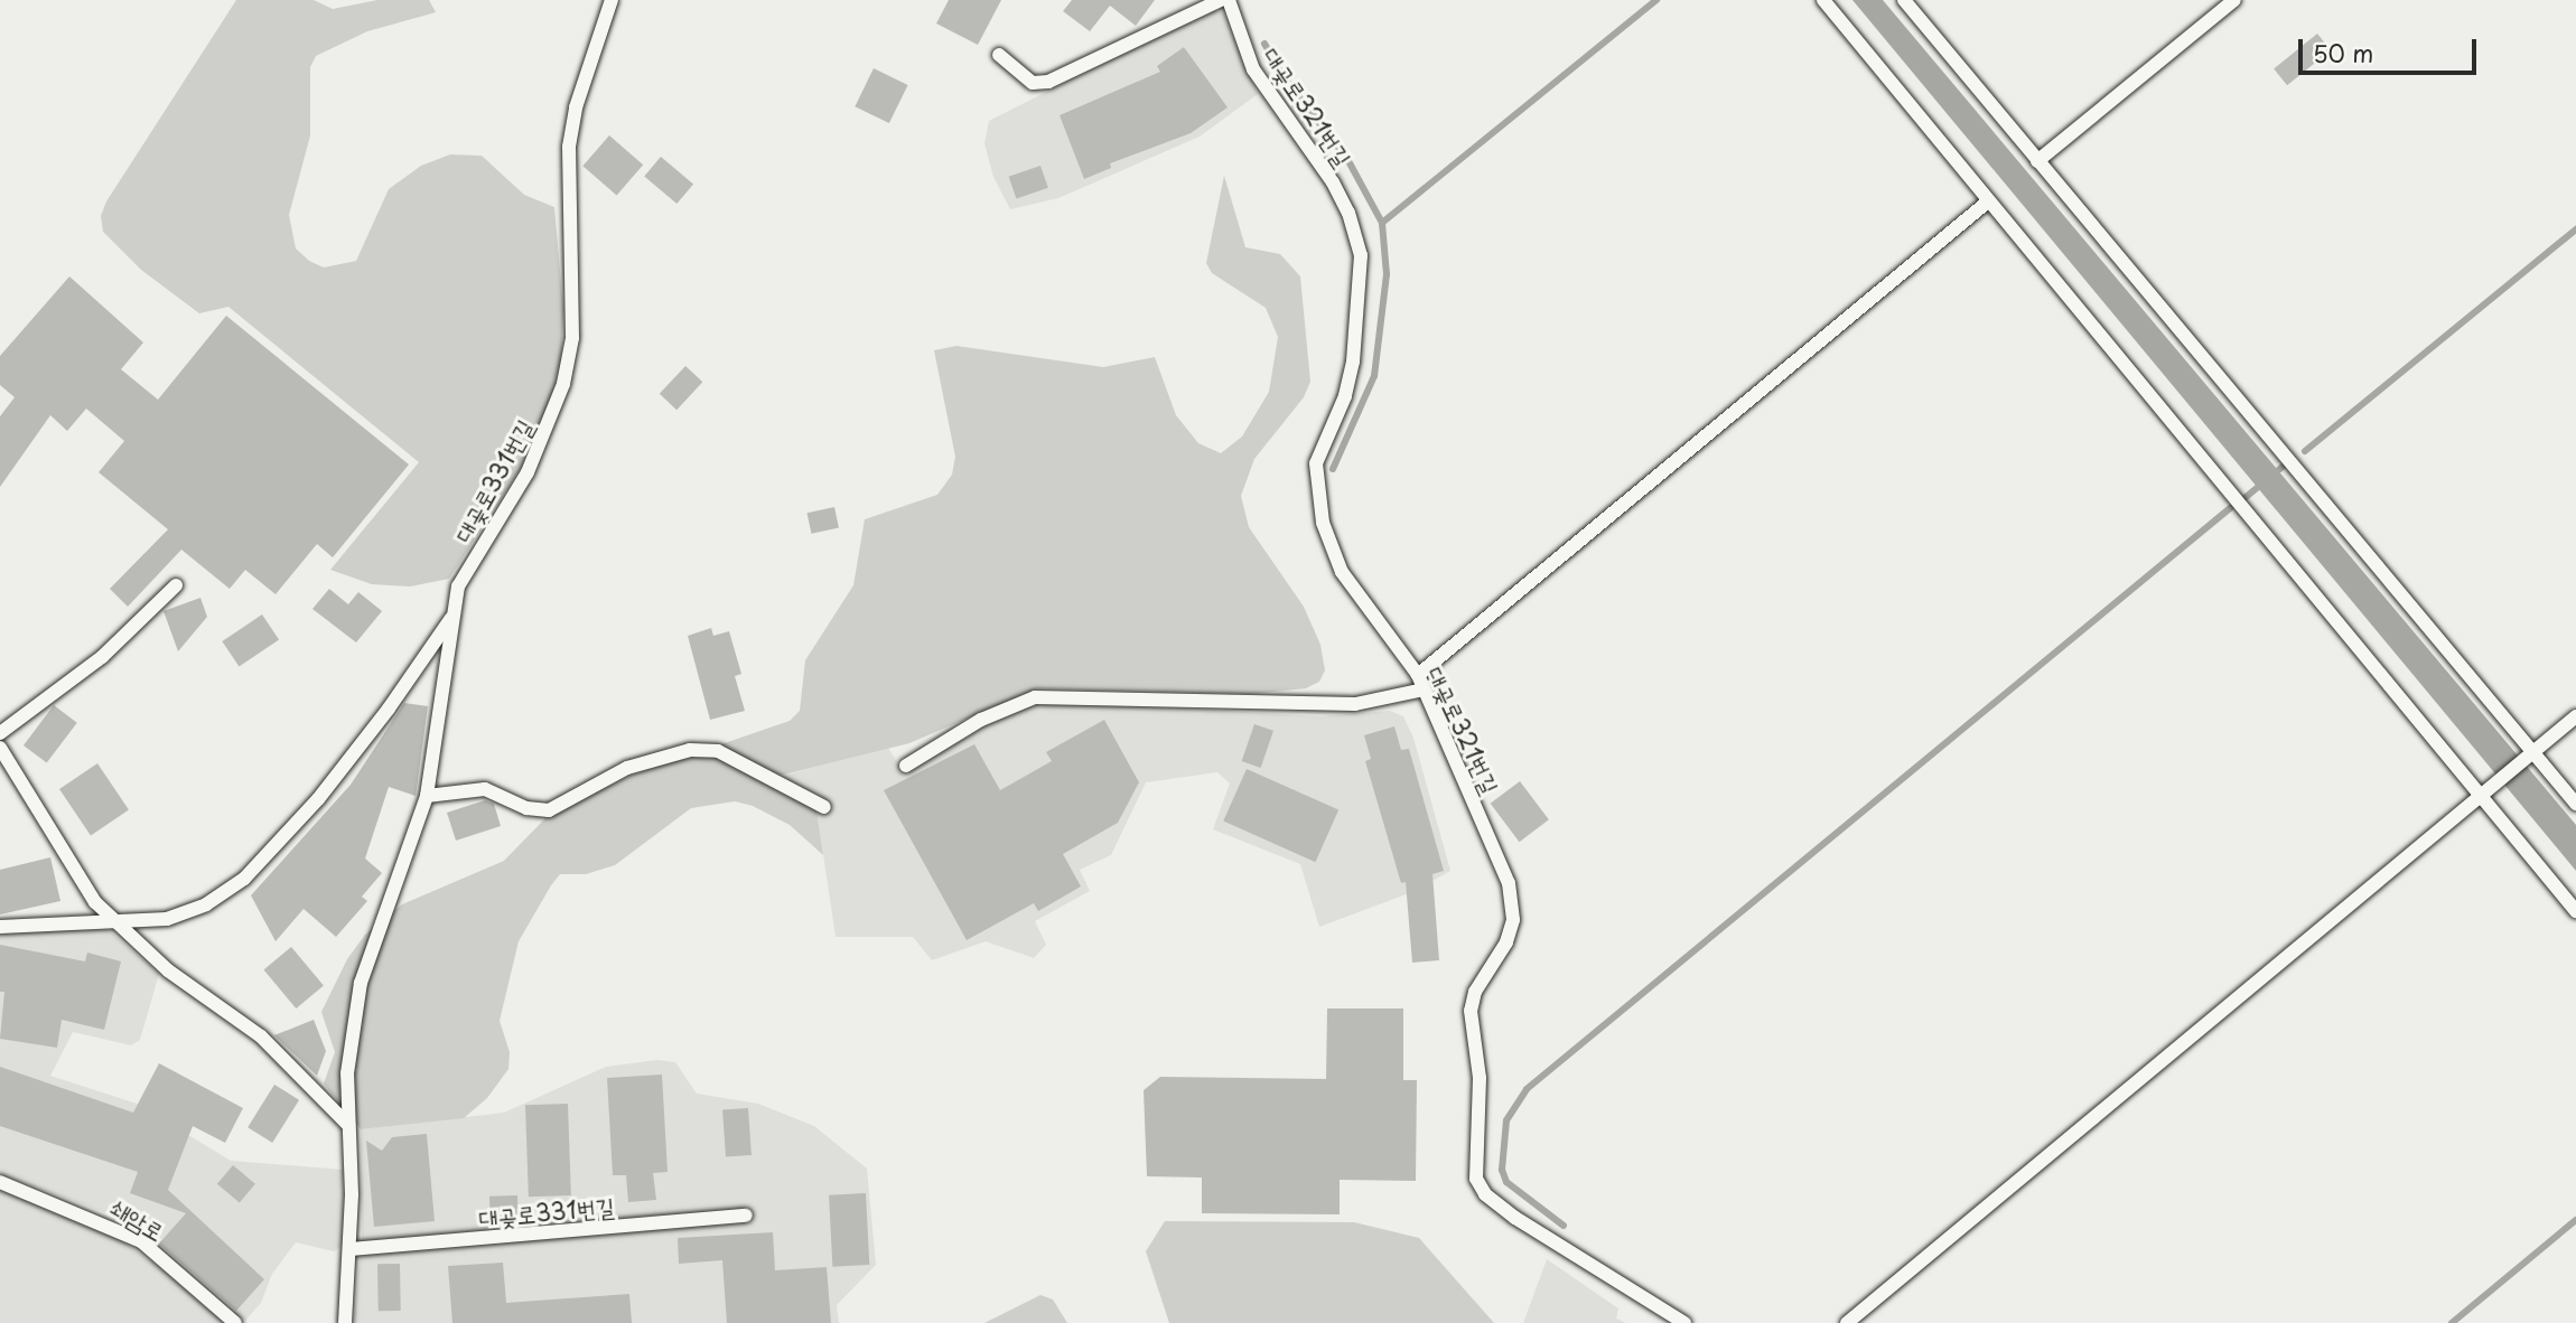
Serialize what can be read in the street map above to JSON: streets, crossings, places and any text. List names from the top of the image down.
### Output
{
  "streets": {
    "lane": ["대곶로321번길", "대곶로331번길", "쇄암로"]
  },
  "scale_bar": "50 m"
}
